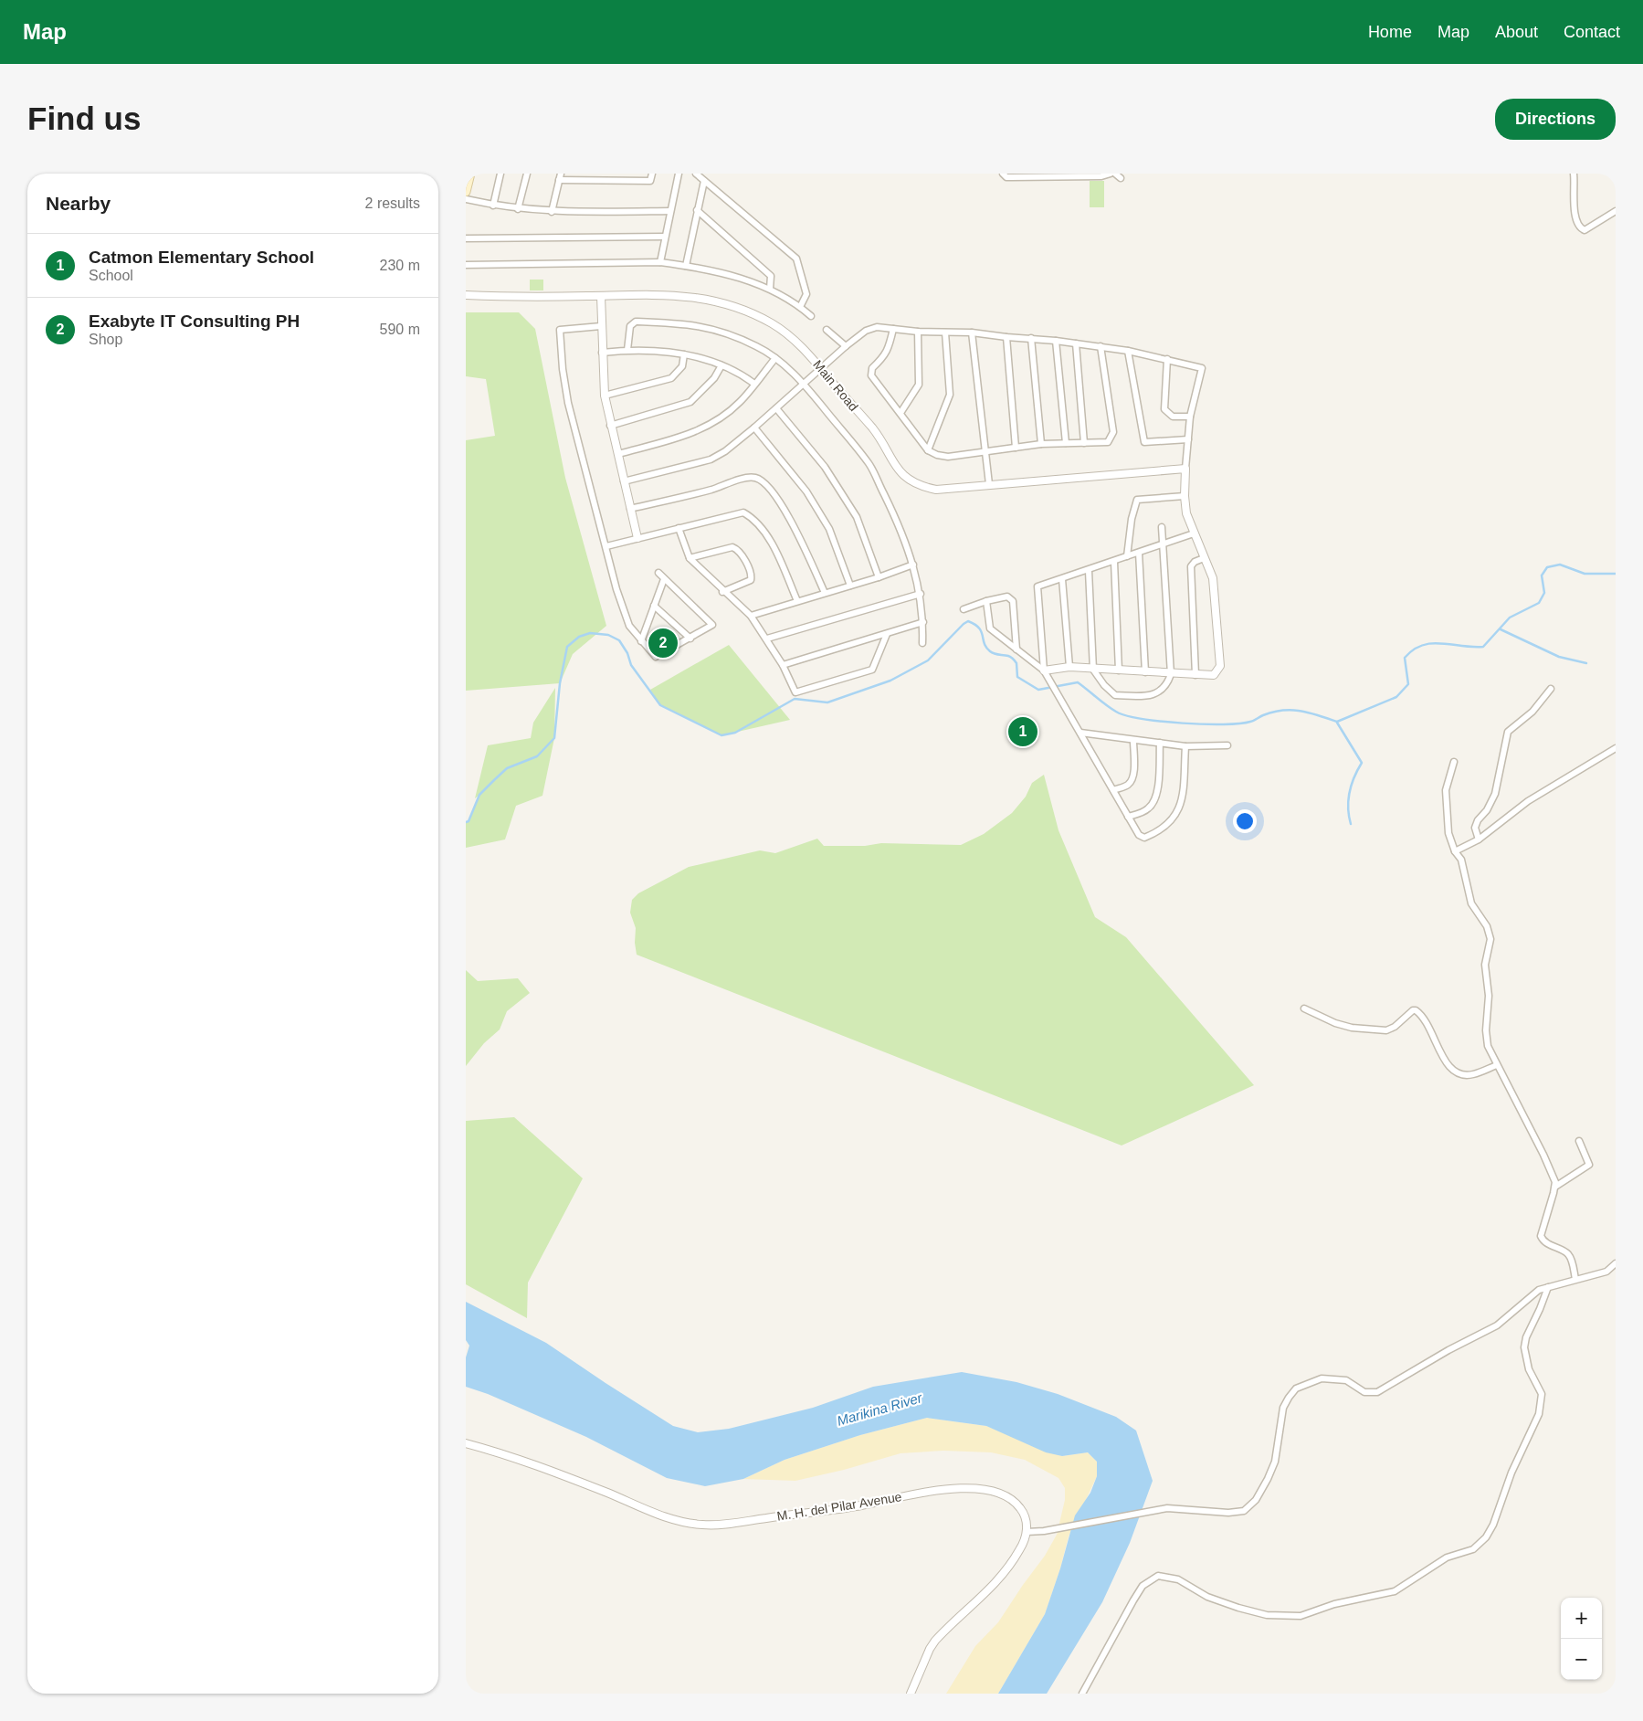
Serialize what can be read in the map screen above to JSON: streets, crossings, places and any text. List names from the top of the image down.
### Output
{
  "streets": {
    "street": ["Main Road", "M. H. del Pilar Avenue"]
  },
  "water": ["Marikina River"],
  "page": {
    "header": "Map",
    "nav": [
      "Home",
      "Map",
      "About",
      "Contact"
    ],
    "buttons": "Directions",
    "title": "Find us",
    "heading": ["Nearby", "2 results"],
    "list": [
      {
        "mark": "1",
        "name": "Catmon Elementary School",
        "note": "School",
        "value": "230 m"
      },
      {
        "mark": "2",
        "name": "Exabyte IT Consulting PH",
        "note": "Shop",
        "value": "590 m"
      }
    ],
    "pins": ["2", "1"],
    "map_buttons": ["+", "−"]
  }
}
